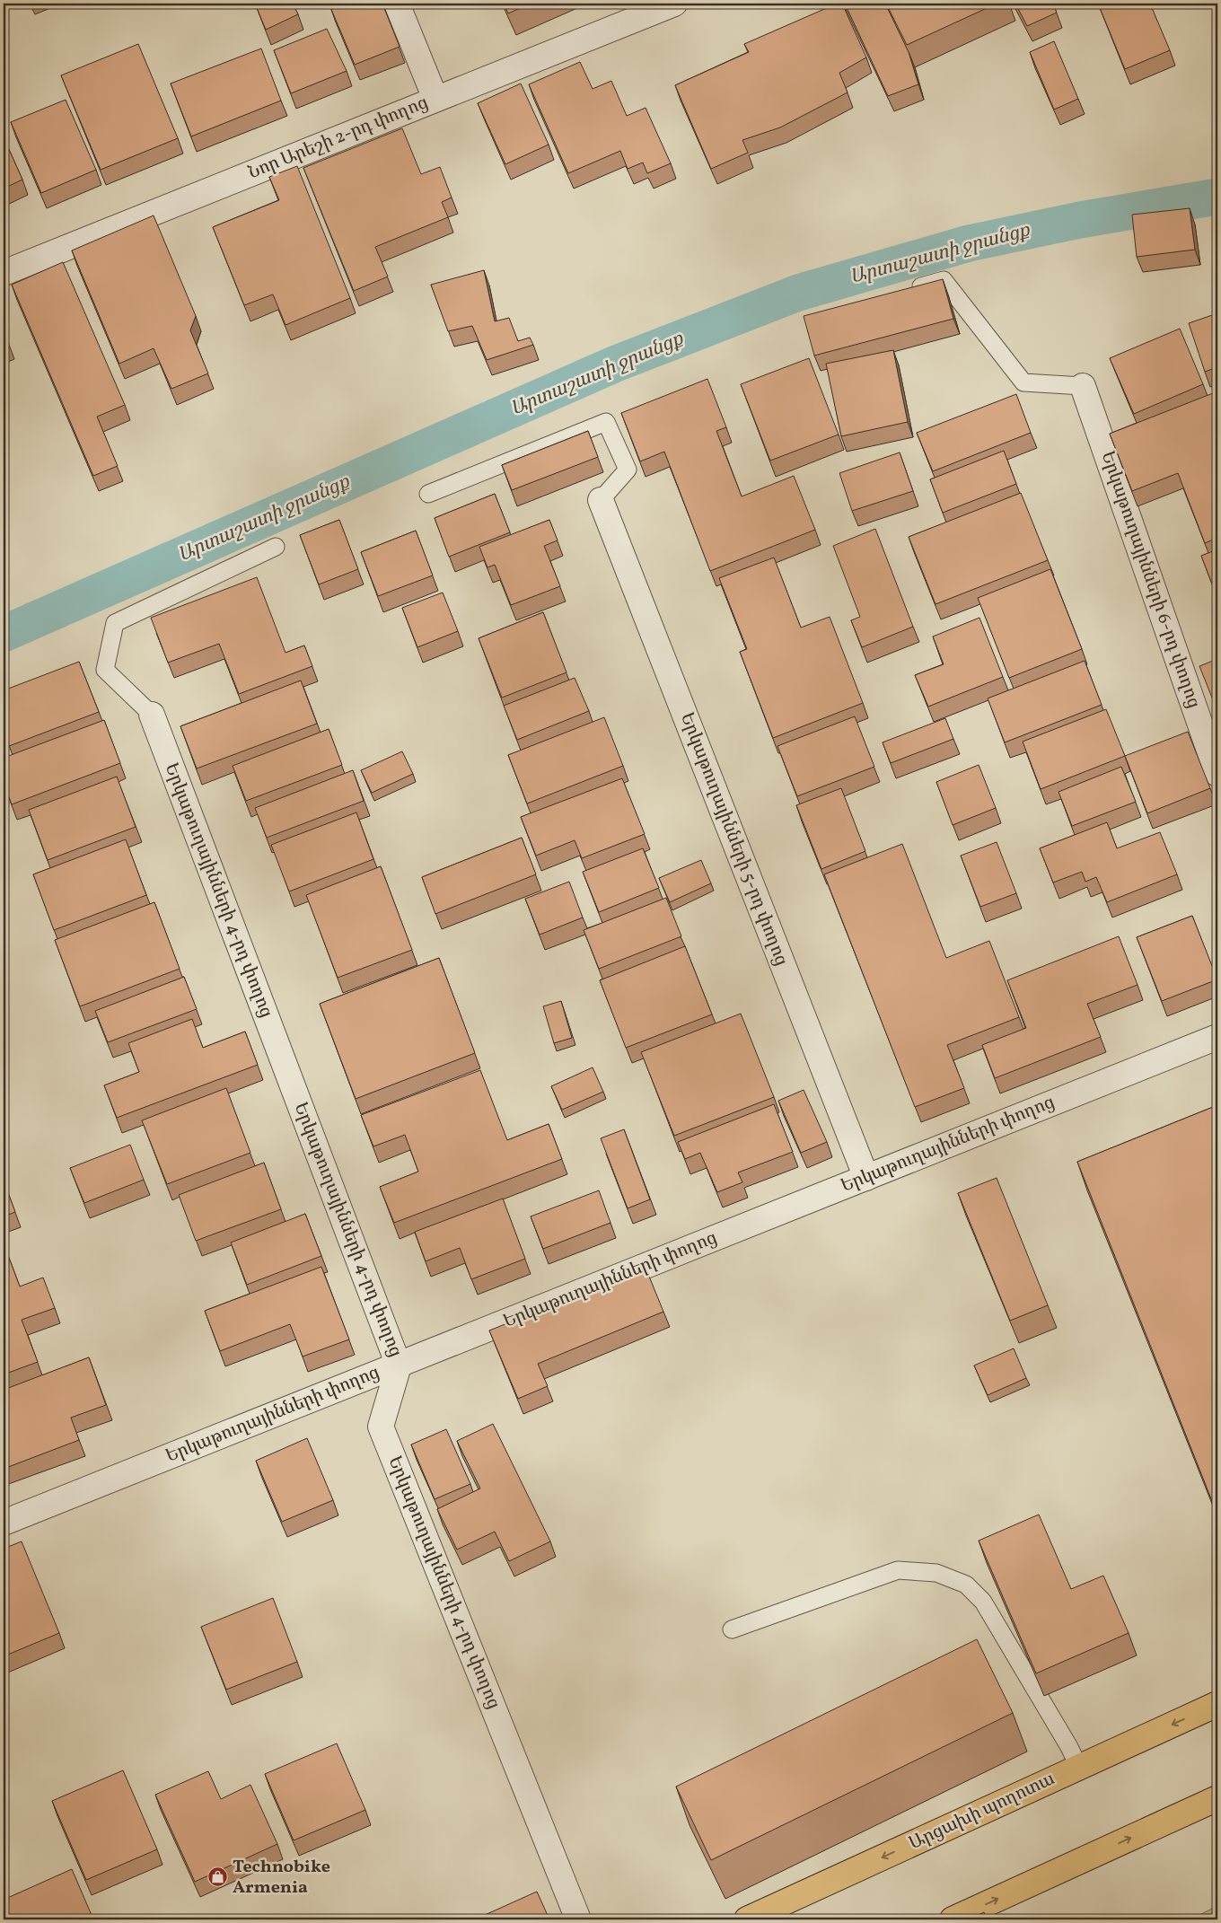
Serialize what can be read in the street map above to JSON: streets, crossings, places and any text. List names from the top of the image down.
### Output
{
  "streets": {
    "main road": ["Արցախի պողոտա"],
    "street": [
      "Նոր Արեշի 2-րդ փողոց",
      "Երկաթուղայինների 6-րդ փողոց",
      "Երկաթուղայինների 5-րդ փողոց",
      "Երկաթուղայինների 4-րդ փողոց",
      "Երկաթուղայինների փողոց"
    ]
  },
  "crossings": [
    ["Երկաթուղայինների 5-րդ փողոց", "Երկաթուղայինների փողոց"],
    ["Երկաթուղայինների 4-րդ փողոց", "Երկաթուղայինների փողոց"]
  ],
  "water": ["Արտաշատի ջրանցք"],
  "places": {
    "shop": ["Technobike Armenia"]
  }
}
